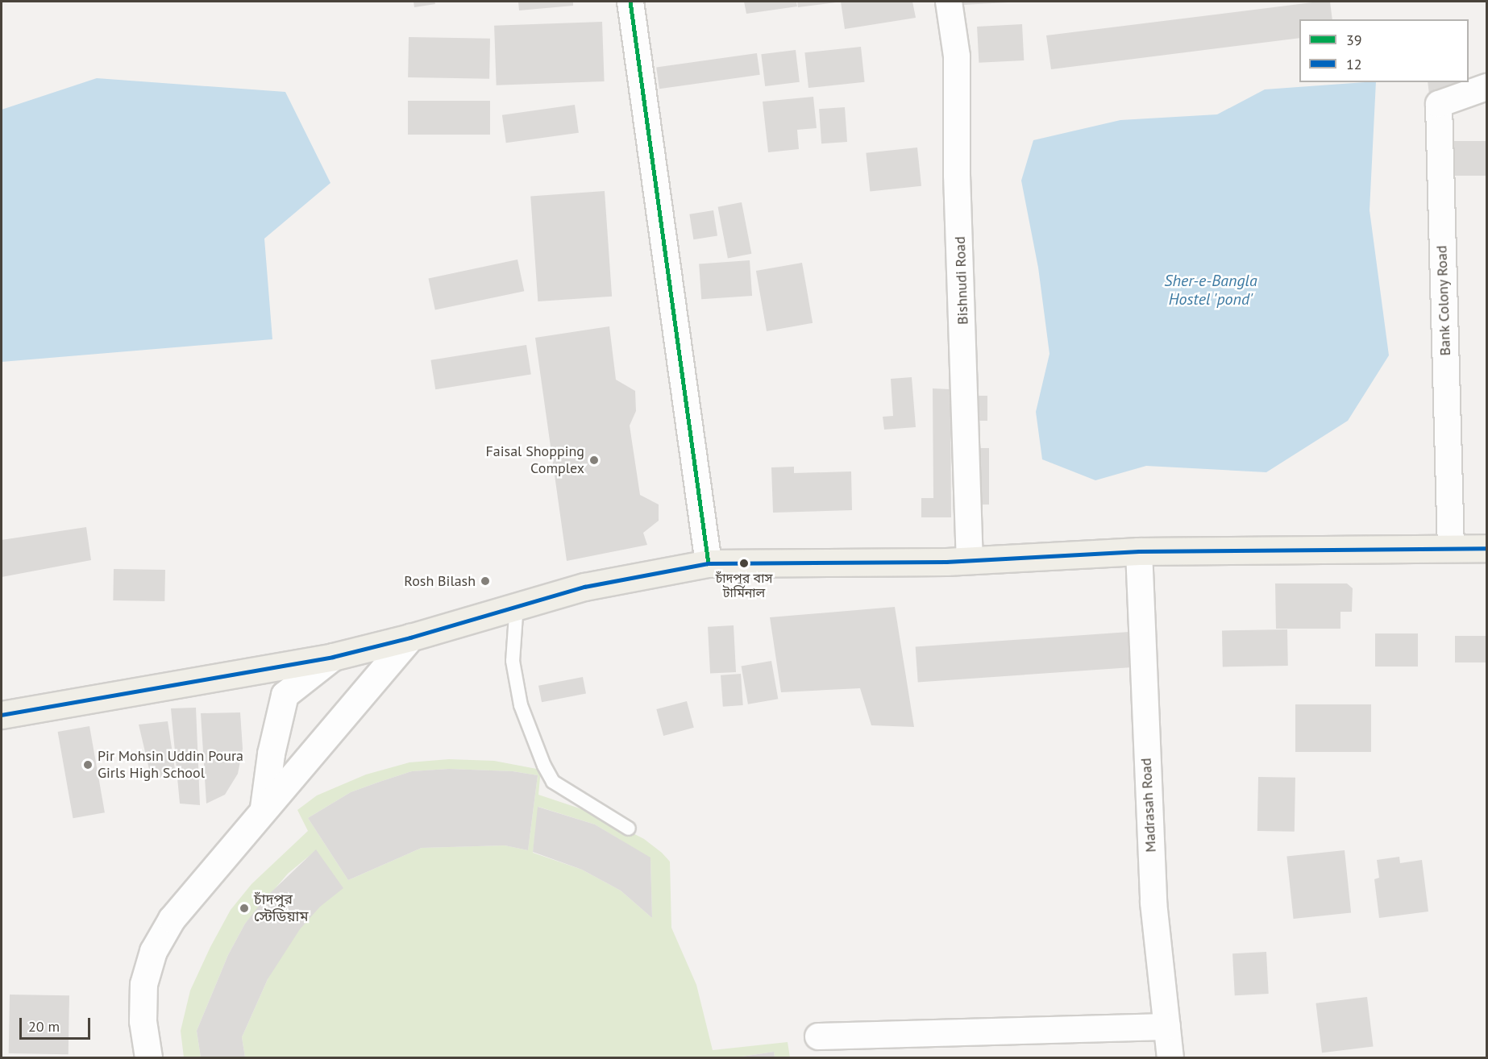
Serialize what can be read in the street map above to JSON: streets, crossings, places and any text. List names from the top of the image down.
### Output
{
  "streets": {
    "street": ["Bishnudi Road", "Bank Colony Road", "Madrasah Road"]
  },
  "water": ["Sher-e-Bangla Hostel 'pond'"],
  "places": [
    "Faisal Shopping Complex",
    "চাঁদপুর বাস টার্মিনাল",
    "Rosh Bilash",
    "Pir Mohsin Uddin Poura Girls High School",
    "চাঁদপুর স্টেডিয়াম"
  ],
  "lines": ["transit line 39", "transit line 12"],
  "legend": ["39", "12"],
  "scale_bar": "20 m"
}
